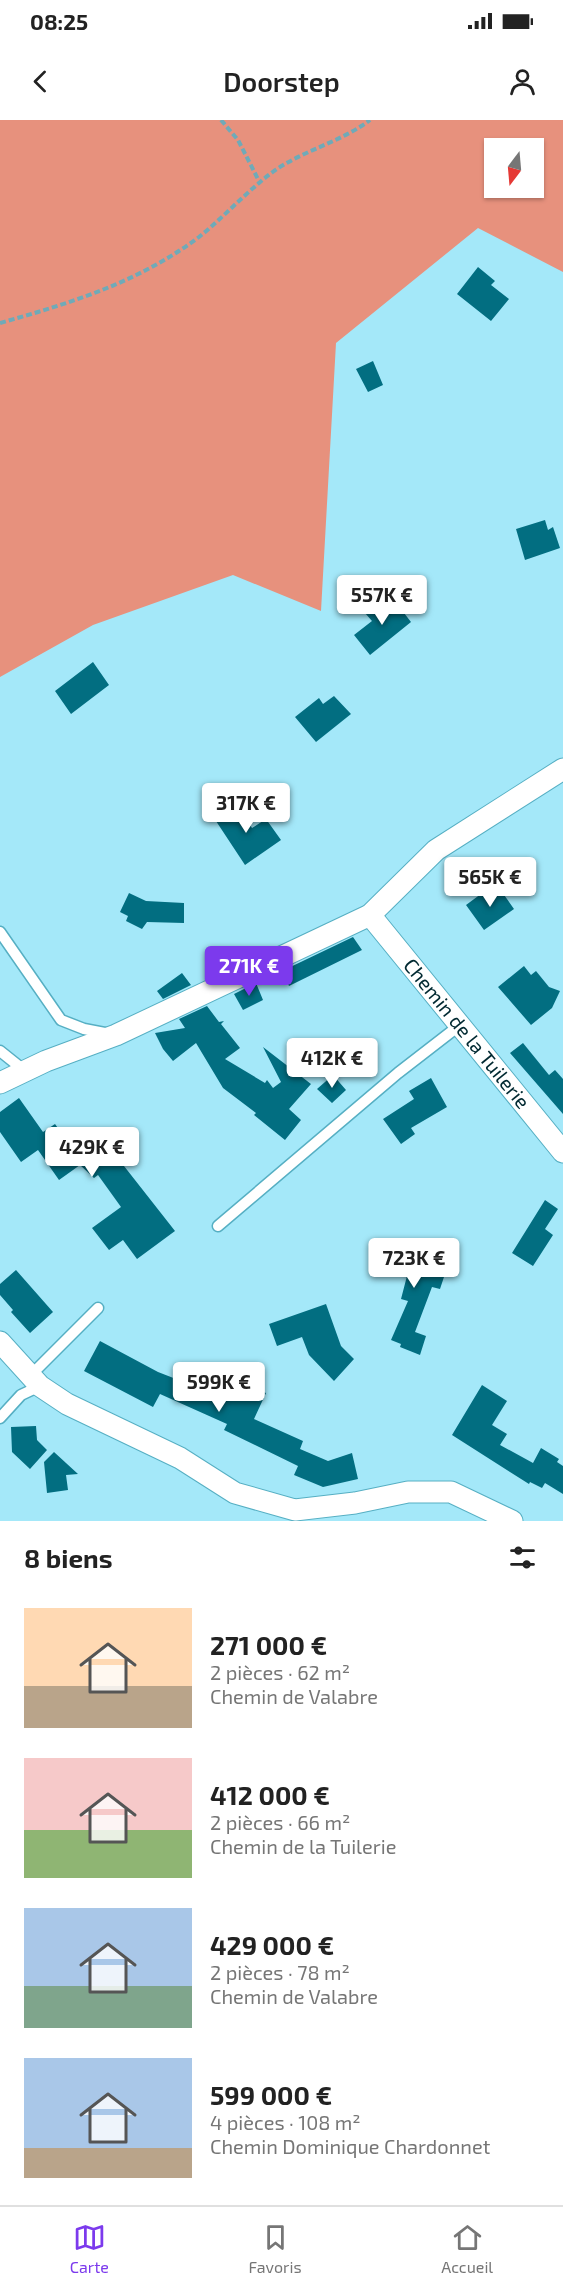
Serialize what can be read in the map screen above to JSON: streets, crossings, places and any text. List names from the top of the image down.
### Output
{
  "streets": {
    "street": ["Chemin de la Tuilerie"]
  },
  "north": "bottom",
  "page": {
    "status": "08:25",
    "header": "Doorstep",
    "price": [
      "557K €",
      "317K €",
      "565K €",
      "271K €",
      "412K €",
      "429K €",
      "723K €",
      "599K €"
    ],
    "heading": "8 biens",
    "list": [
      {
        "name": "271 000 €",
        "note": "2 pièces · 62 m² · Chemin de Valabre"
      },
      {
        "name": "412 000 €",
        "note": "2 pièces · 66 m² · Chemin de la Tuilerie"
      },
      {
        "name": "429 000 €",
        "note": "2 pièces · 78 m² · Chemin de Valabre"
      },
      {
        "name": "599 000 €",
        "note": "4 pièces · 108 m² · Chemin Dominique Chardonnet"
      }
    ],
    "tabs": ["Carte", "Favoris", "Accueil"]
  }
}
